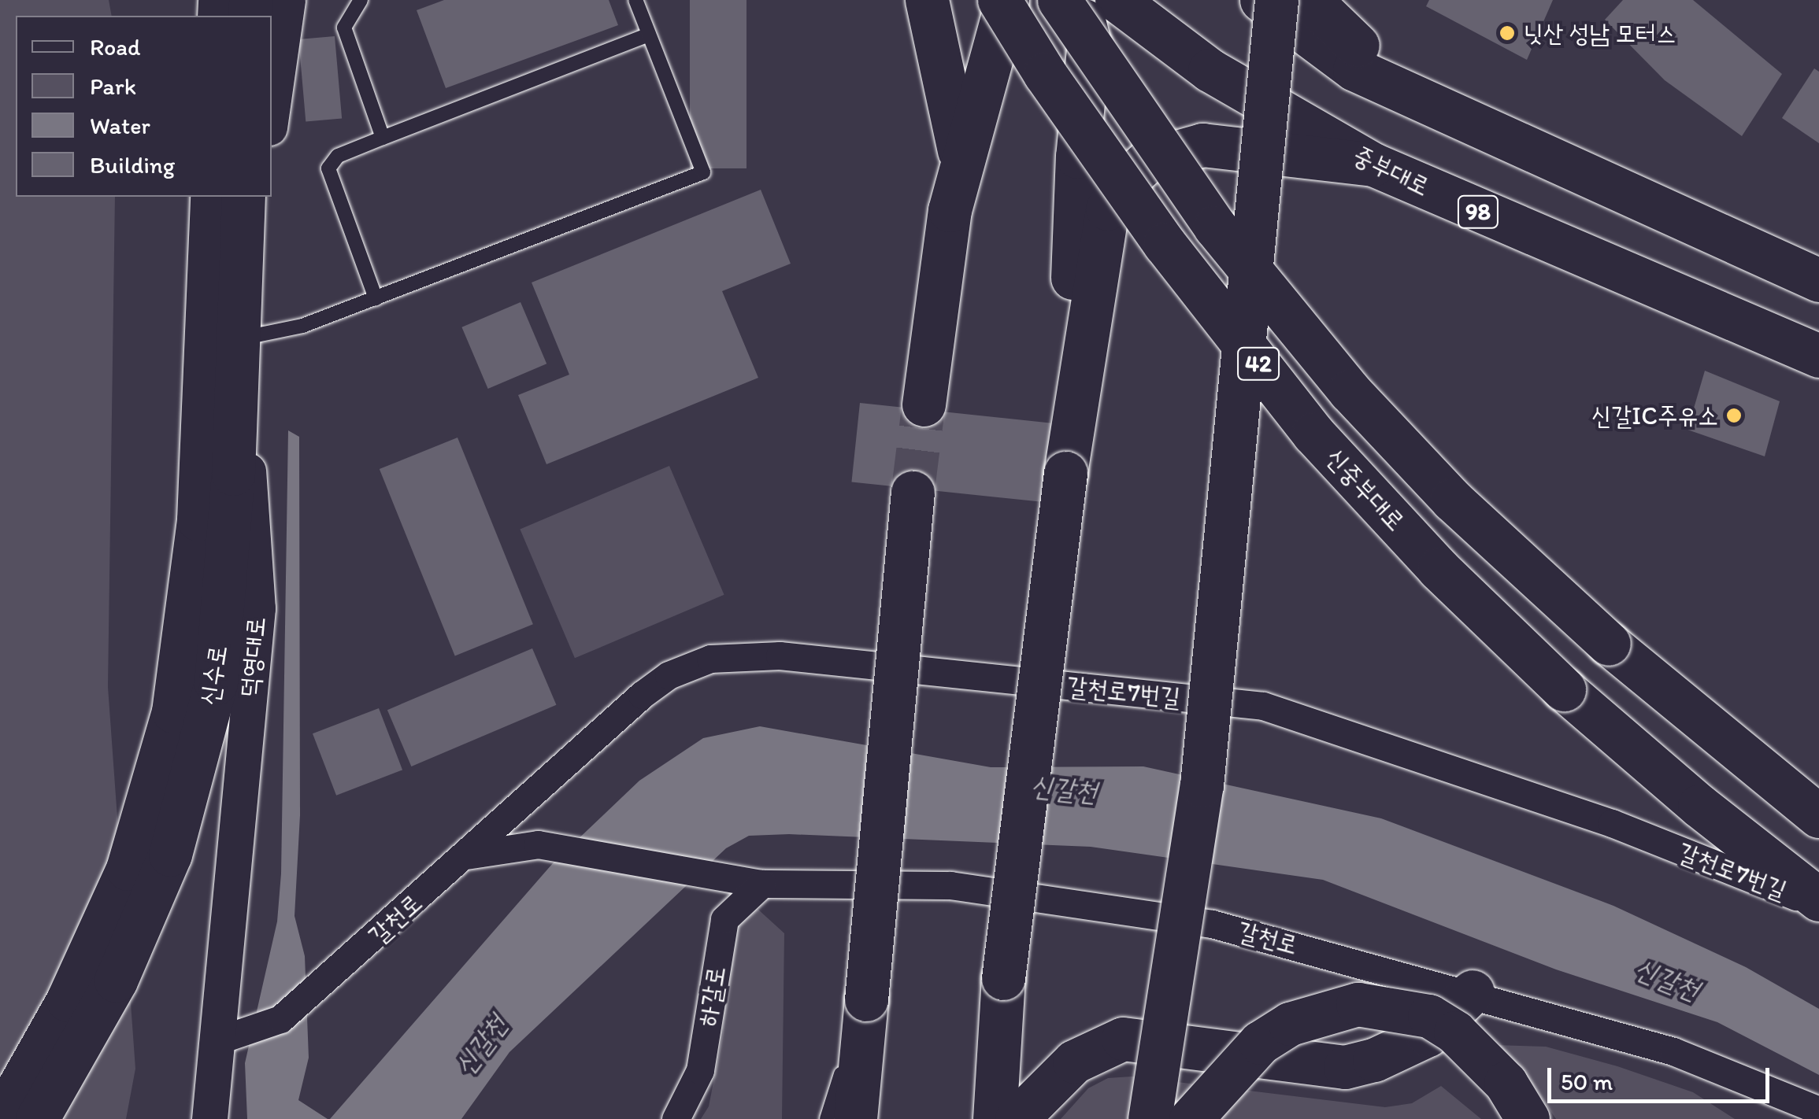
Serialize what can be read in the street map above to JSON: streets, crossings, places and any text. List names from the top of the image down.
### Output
{
  "streets": {
    "main road": [
      "중부대로",
      "98",
      "42",
      "신중부대로",
      "신수로"
    ],
    "street": [
      "덕영대로",
      "갈천로7번길",
      "갈천로",
      "하갈로"
    ]
  },
  "crossings": [
    ["신중부대로", "갈천로7번길"],
    ["덕영대로", "갈천로"],
    ["갈천로7번길", "갈천로"],
    ["갈천로", "하갈로"]
  ],
  "water": ["신갈천"],
  "places": ["닛산 성남 모터스", "신갈IC주유소"],
  "legend": [
    "Road",
    "Park",
    "Water",
    "Building"
  ],
  "scale_bar": "50 m"
}
